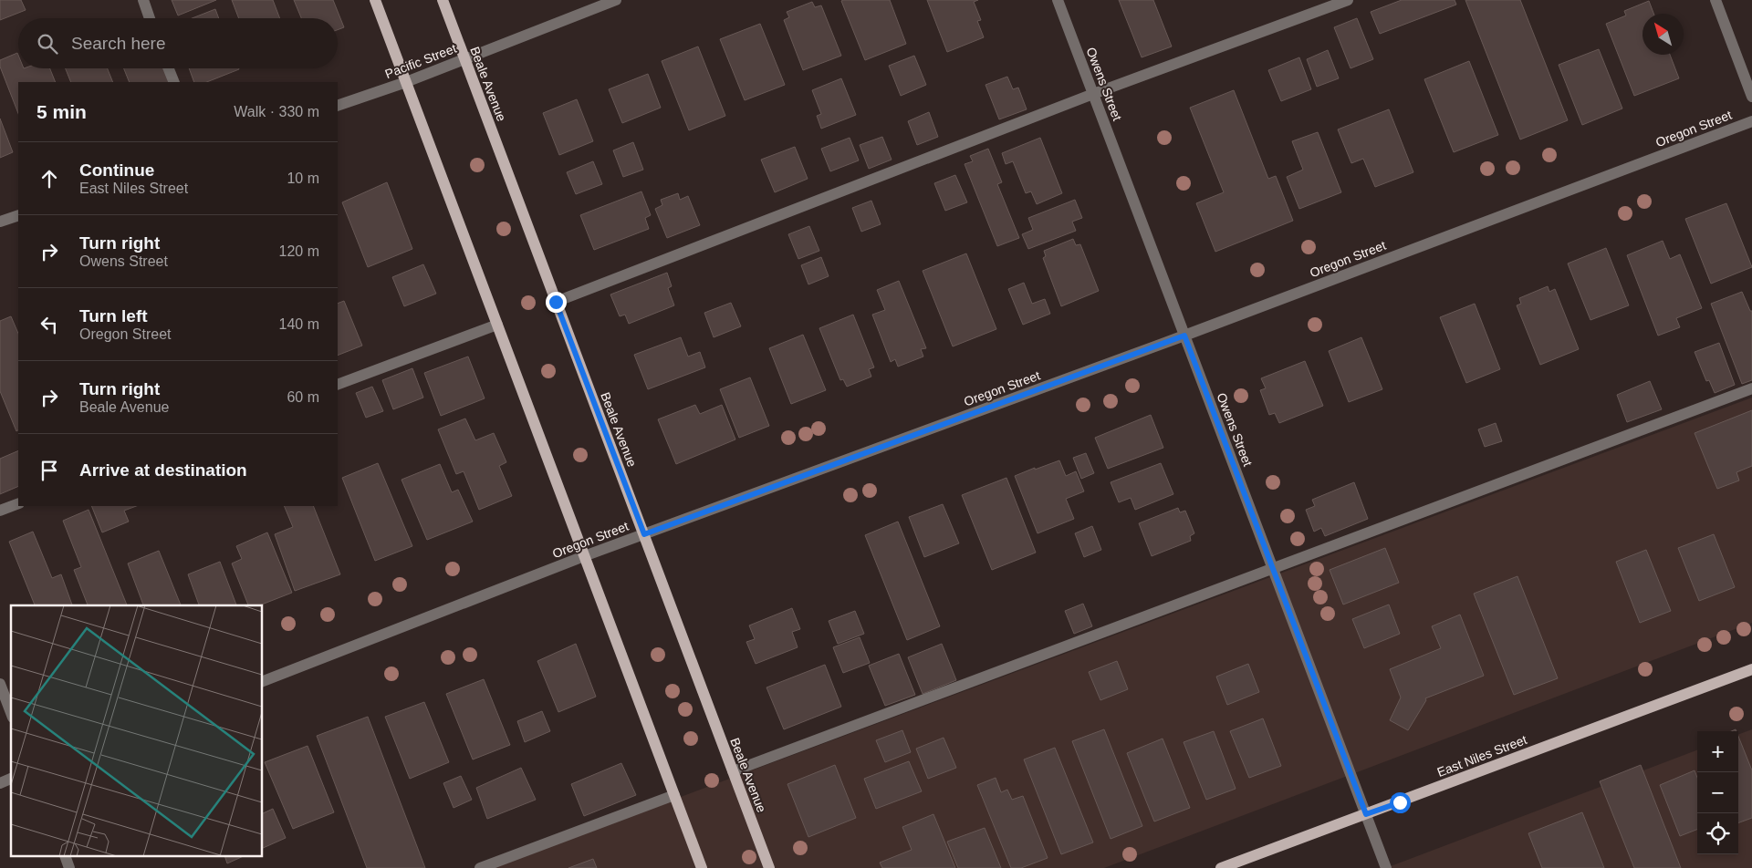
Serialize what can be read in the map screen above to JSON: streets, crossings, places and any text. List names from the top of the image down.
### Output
{
  "streets": {
    "main road": ["Beale Avenue", "East Niles Street"],
    "street": ["Pacific Street", "Owens Street", "Oregon Street"]
  },
  "crossings": [
    ["Pacific Street", "Beale Avenue"],
    ["Beale Avenue", "Oregon Street"],
    ["Owens Street", "Oregon Street"],
    ["Owens Street", "East Niles Street"]
  ],
  "north": "top left",
  "page": {
    "search": "Search here",
    "heading": ["5 min", "Walk · 330 m"],
    "list": [
      ["Continue", "East Niles Street", "10 m"],
      ["Turn right", "Owens Street", "120 m"],
      ["Turn left", "Oregon Street", "140 m"],
      ["Turn right", "Beale Avenue", "60 m"],
      "Arrive at destination"
    ],
    "map_buttons": ["+", "−"]
  }
}
